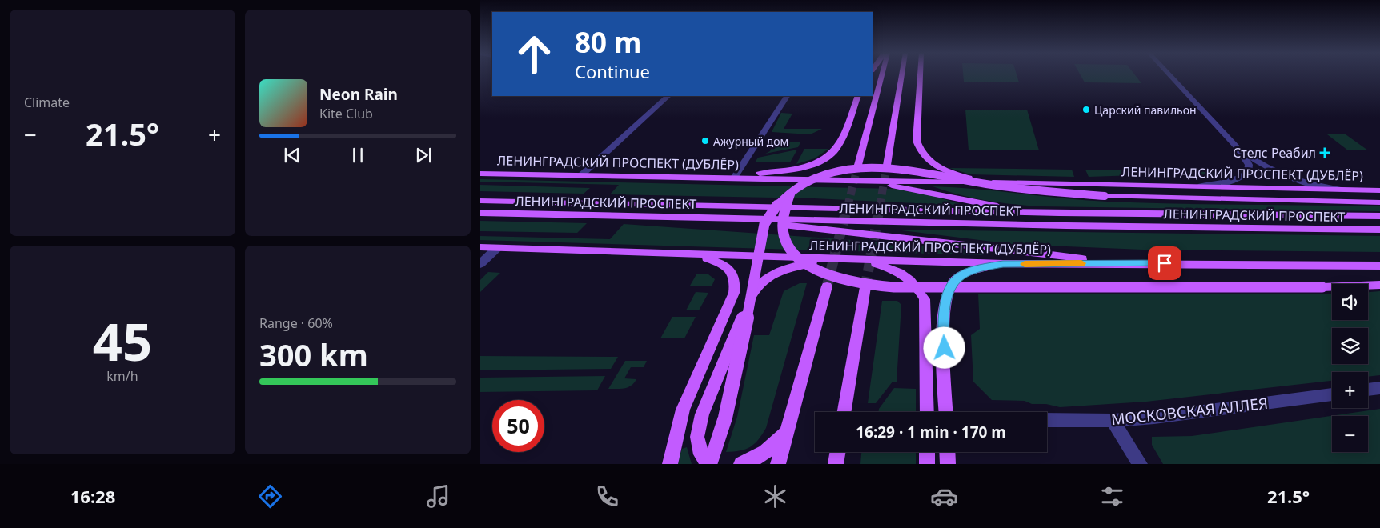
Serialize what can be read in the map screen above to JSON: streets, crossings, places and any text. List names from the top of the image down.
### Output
{
  "streets": {
    "main road": ["ЛЕНИНГРАДСКИЙ ПРОСПЕКТ (ДУБЛЁР)", "ЛЕНИНГРАДСКИЙ ПРОСПЕКТ"],
    "street": ["МОСКОВСКАЯ АЛЛЕЯ"]
  },
  "places": {
    "other": ["Царский павильон", "Ажурный дом"],
    "health": ["Стелс Реабил"]
  },
  "page": {
    "tile": [
      "Climate",
      ["45", "km/h"],
      ["Range · 60%", "300 km"]
    ],
    "turn": ["80 m", "Continue"],
    "song": ["Neon Rain", "Kite Club"],
    "heat": ["−", "21.5°", "+"],
    "map_buttons": ["+", "−"],
    "limit": "50",
    "trip": "16:29 · 1 min · 170 m",
    "tabs": ["16:28", "21.5°"]
  }
}
